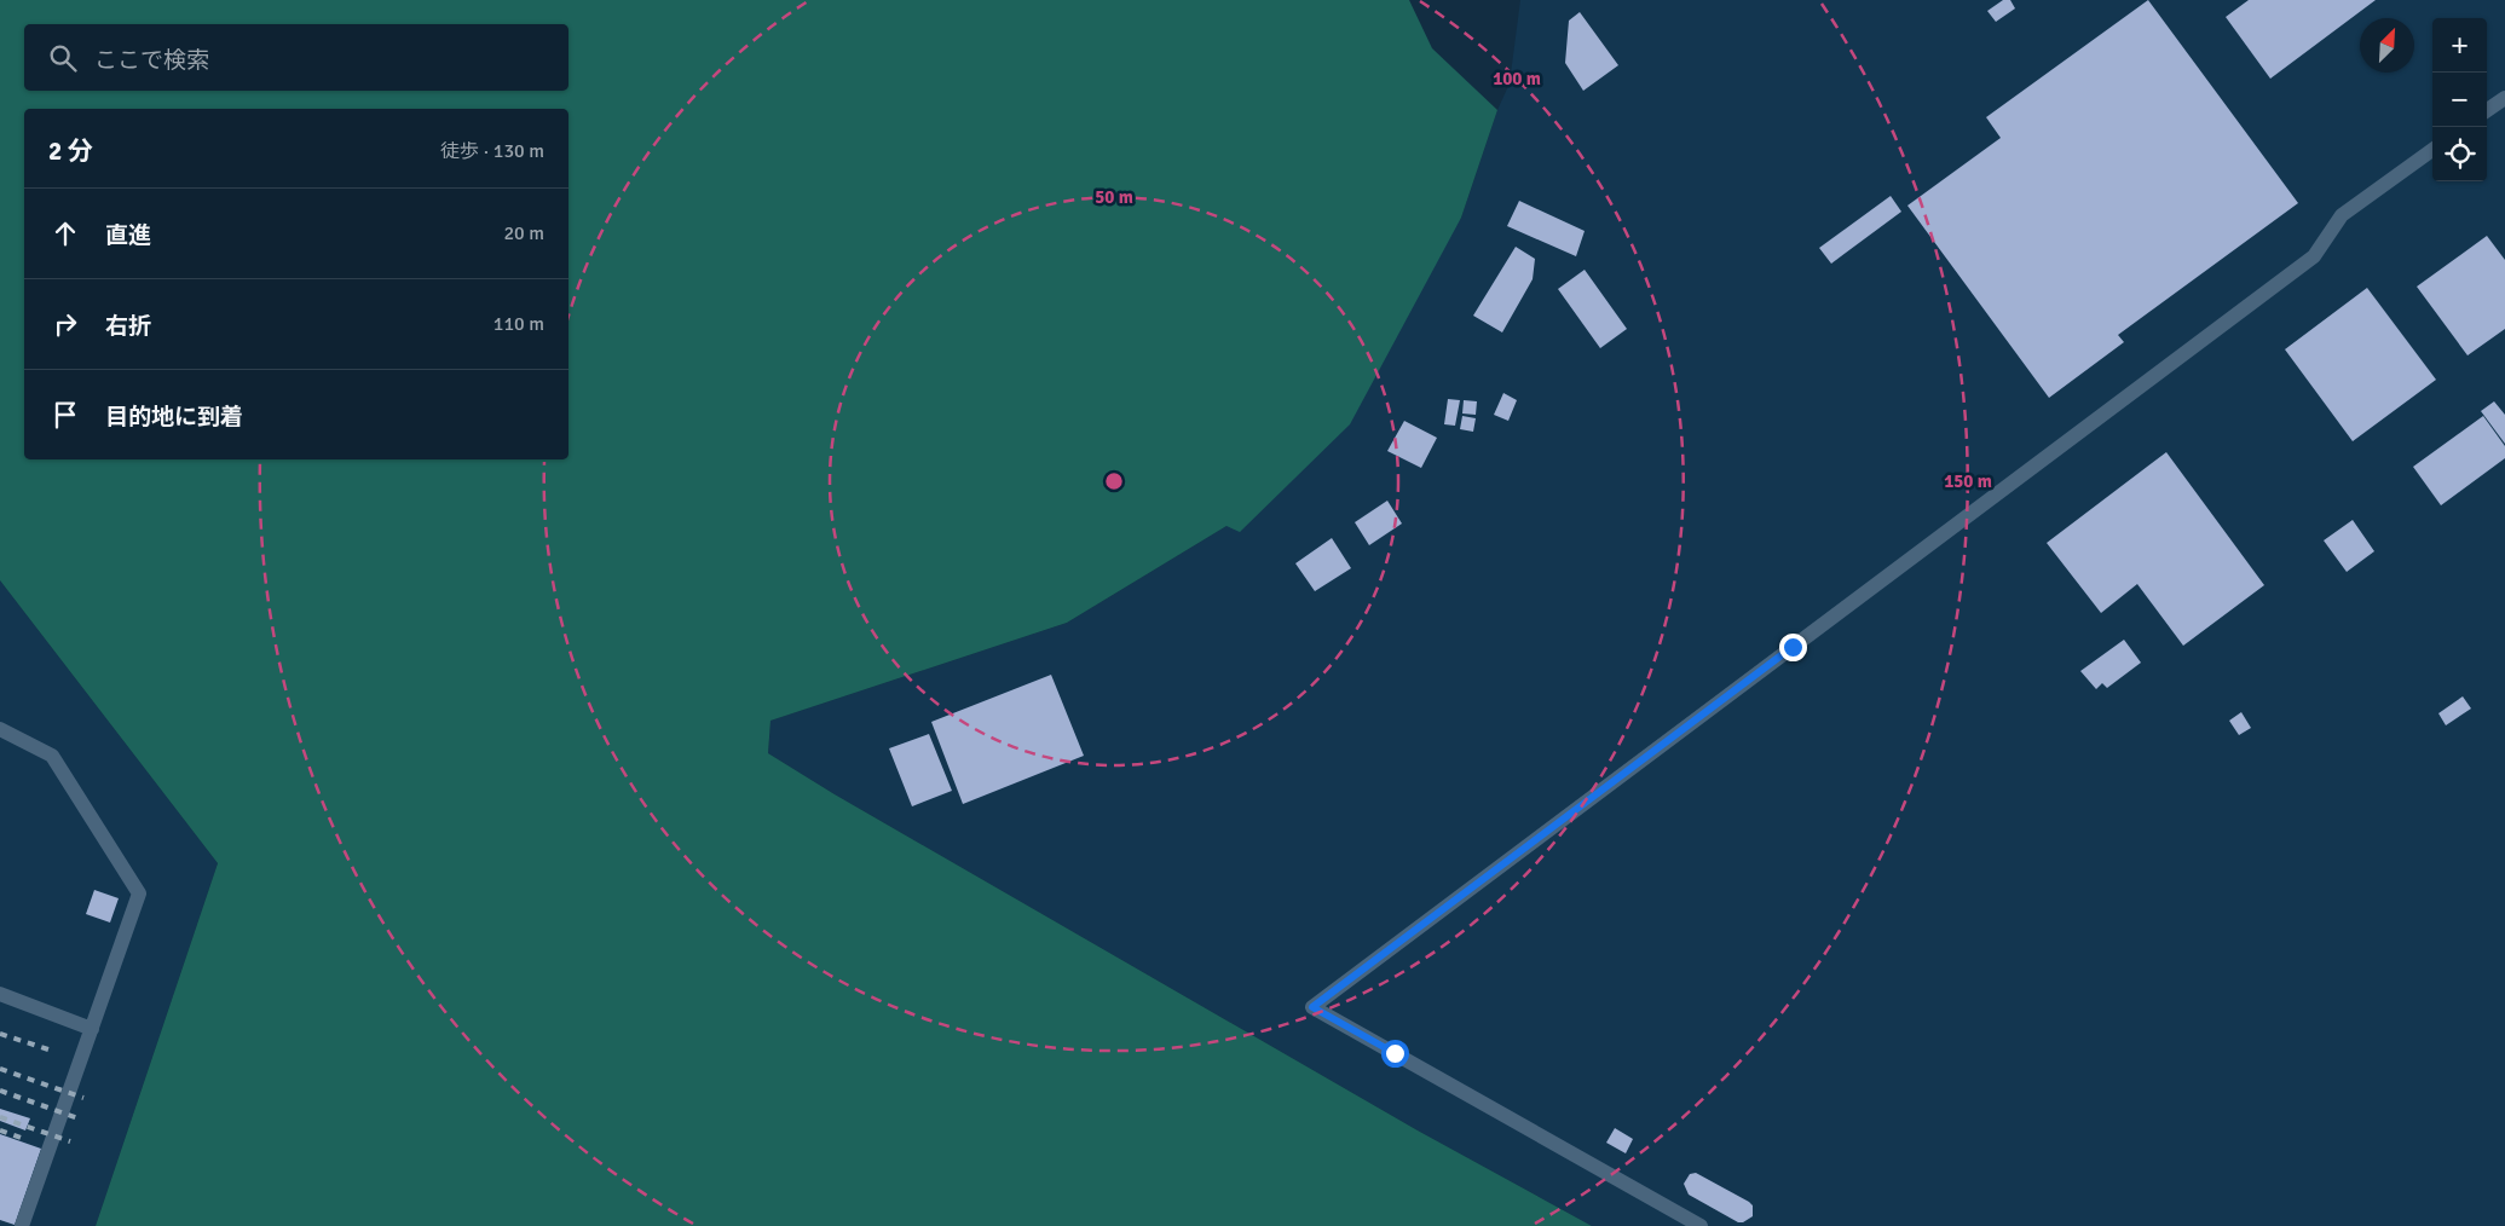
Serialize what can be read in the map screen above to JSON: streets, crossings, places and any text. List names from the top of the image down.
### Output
{
  "north": "top right",
  "page": {
    "map_buttons": ["+", "−"],
    "search": "ここで検索",
    "heading": ["2 分", "徒歩 · 130 m"],
    "list": [
      ["直進", "20 m"],
      ["右折", "110 m"],
      "目的地に到着"
    ]
  },
  "rings": ["100 m", "50 m", "150 m"]
}
